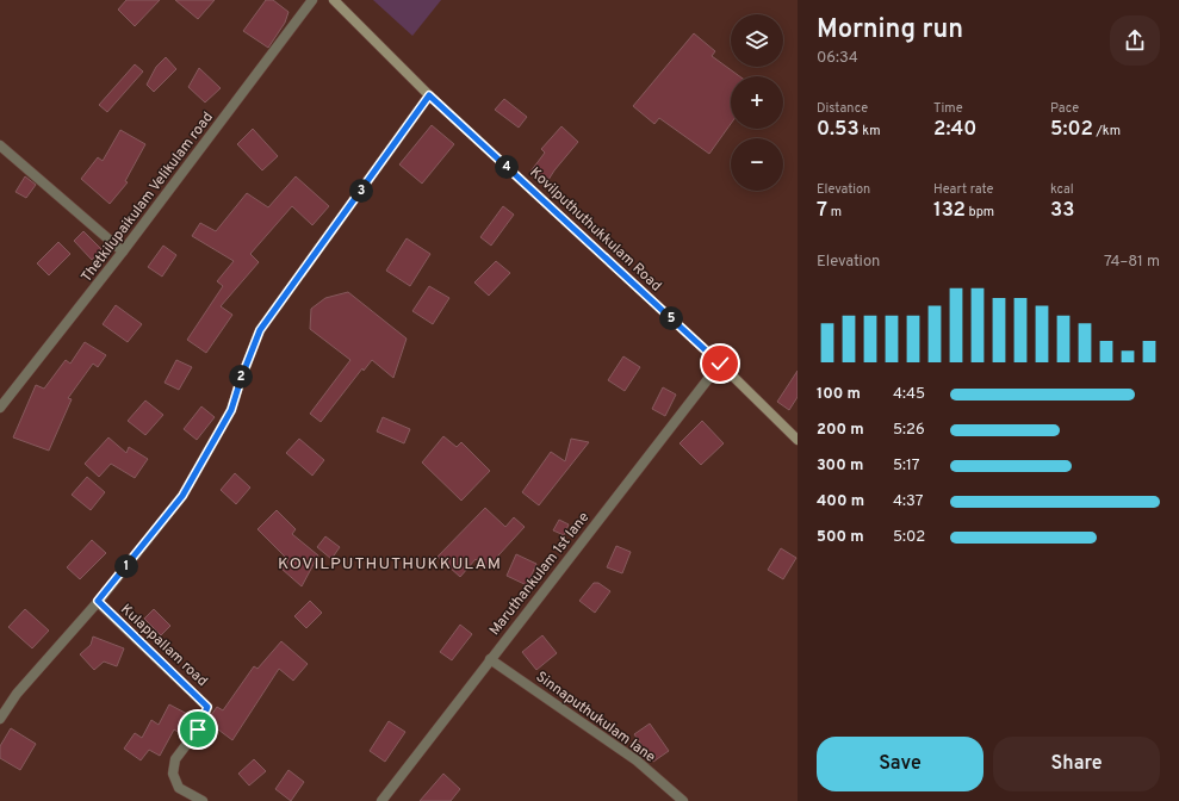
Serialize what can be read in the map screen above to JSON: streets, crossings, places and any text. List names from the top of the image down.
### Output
{
  "streets": {
    "street": [
      "Thetkilupaikulam Velikulam road",
      "Kovilputhuthukkulam Road",
      "Maruthankulam 1st lane",
      "Kulappallam road",
      "Sinnaputhukulam lane"
    ]
  },
  "crossings": [
    ["Kovilputhuthukkulam Road", "Maruthankulam 1st lane"],
    ["Maruthankulam 1st lane", "Sinnaputhukulam lane"]
  ],
  "districts": ["KOVILPUTHUTHUKKULAM"],
  "page": {
    "heading": ["Morning run", "06:34"],
    "map_buttons": ["+", "−"],
    "stats": [
      ["Distance", "0.53 km"],
      ["Time", "2:40"],
      ["Pace", "5:02 /km"],
      ["Elevation", "7 m"],
      ["Heart rate", "132 bpm"],
      ["kcal", "33"]
    ],
    "pins": [
      "4",
      "3",
      "5",
      "2",
      "1"
    ],
    "chart": ["Elevation", "74–81 m"],
    "list": [
      {
        "name": "100 m",
        "note": "4:45"
      },
      {
        "name": "200 m",
        "note": "5:26"
      },
      {
        "name": "300 m",
        "note": "5:17"
      },
      {
        "name": "400 m",
        "note": "4:37"
      },
      {
        "name": "500 m",
        "note": "5:02"
      }
    ],
    "buttons": ["Save", "Share"]
  }
}
